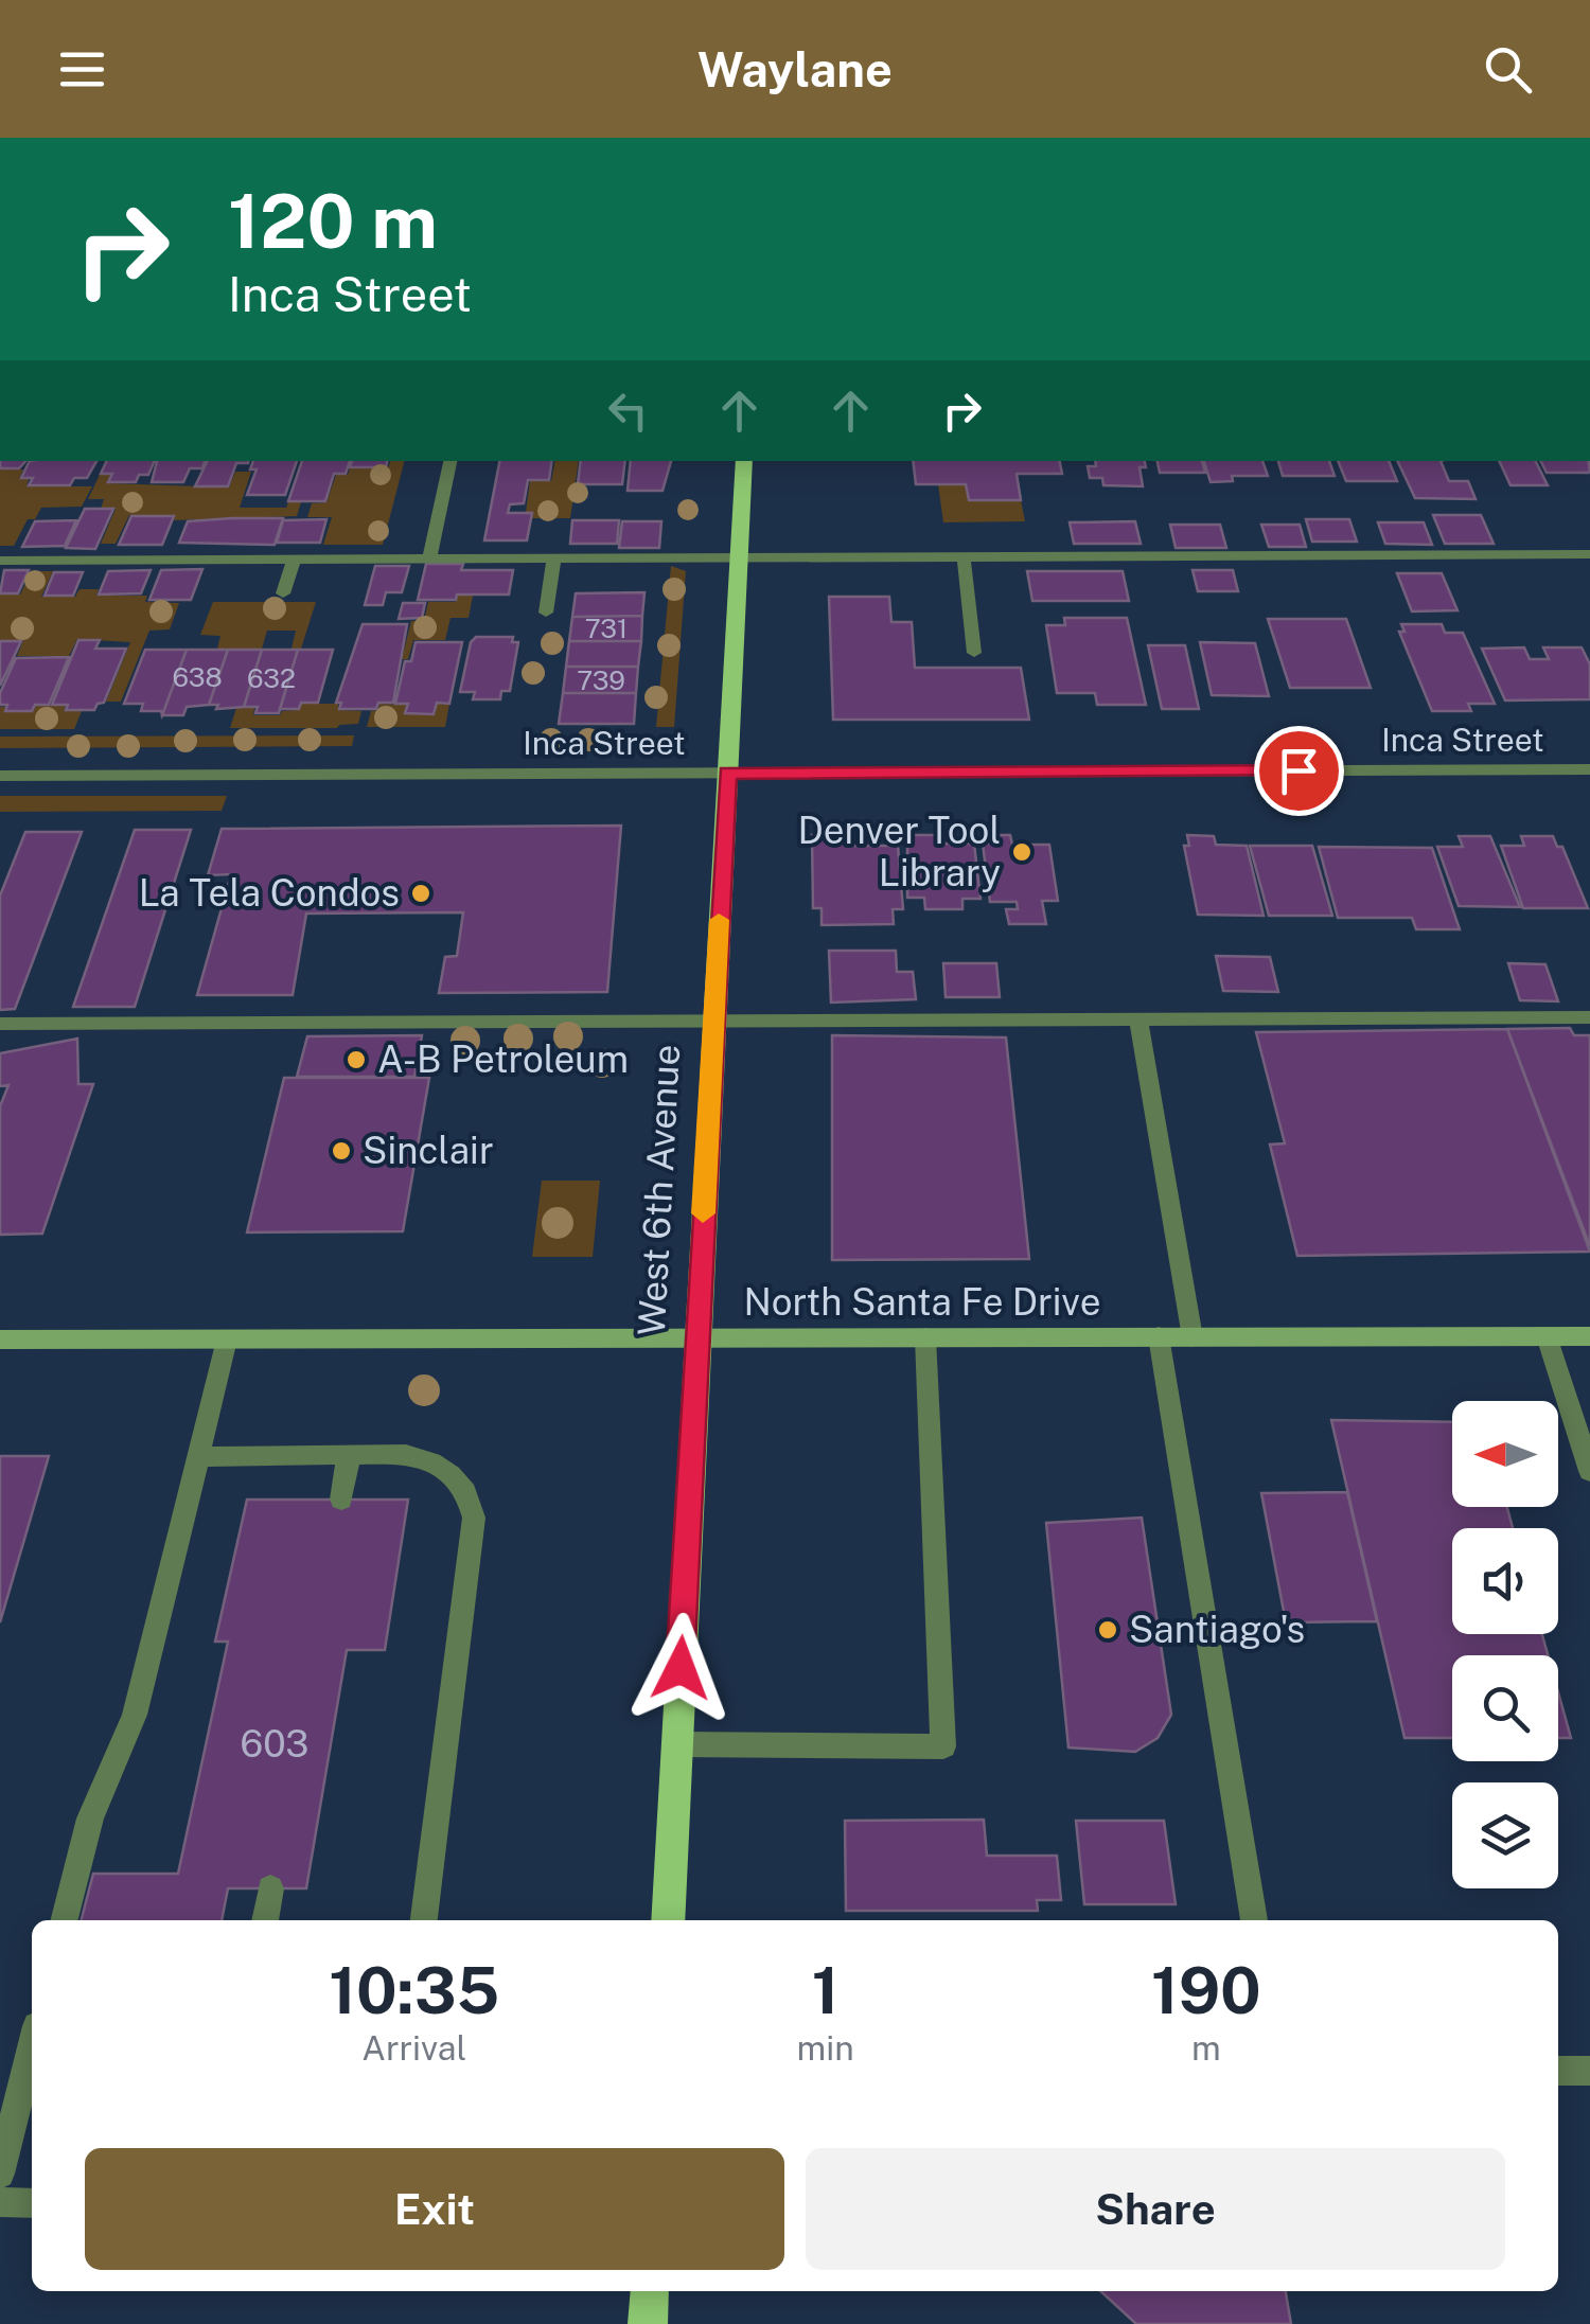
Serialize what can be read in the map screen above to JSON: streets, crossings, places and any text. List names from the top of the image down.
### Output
{
  "streets": {
    "main road": ["West 6th Avenue", "North Santa Fe Drive"],
    "street": ["Inca Street"]
  },
  "crossings": [
    ["Inca Street", "West 6th Avenue"],
    ["West 6th Avenue", "North Santa Fe Drive"]
  ],
  "places": [
    "Denver Tool Library",
    "La Tela Condos",
    "A-B Petroleum",
    "Sinclair",
    "Santiago's"
  ],
  "house_numbers": [
    "731",
    "638",
    "632",
    "739",
    "603"
  ],
  "north": "left",
  "page": {
    "header": "Waylane",
    "turn": ["120 m", "Inca Street"],
    "eta": [
      "10:35",
      "Arrival",
      "1",
      "min",
      "190",
      "m"
    ],
    "buttons": ["Exit", "Share"]
  }
}
